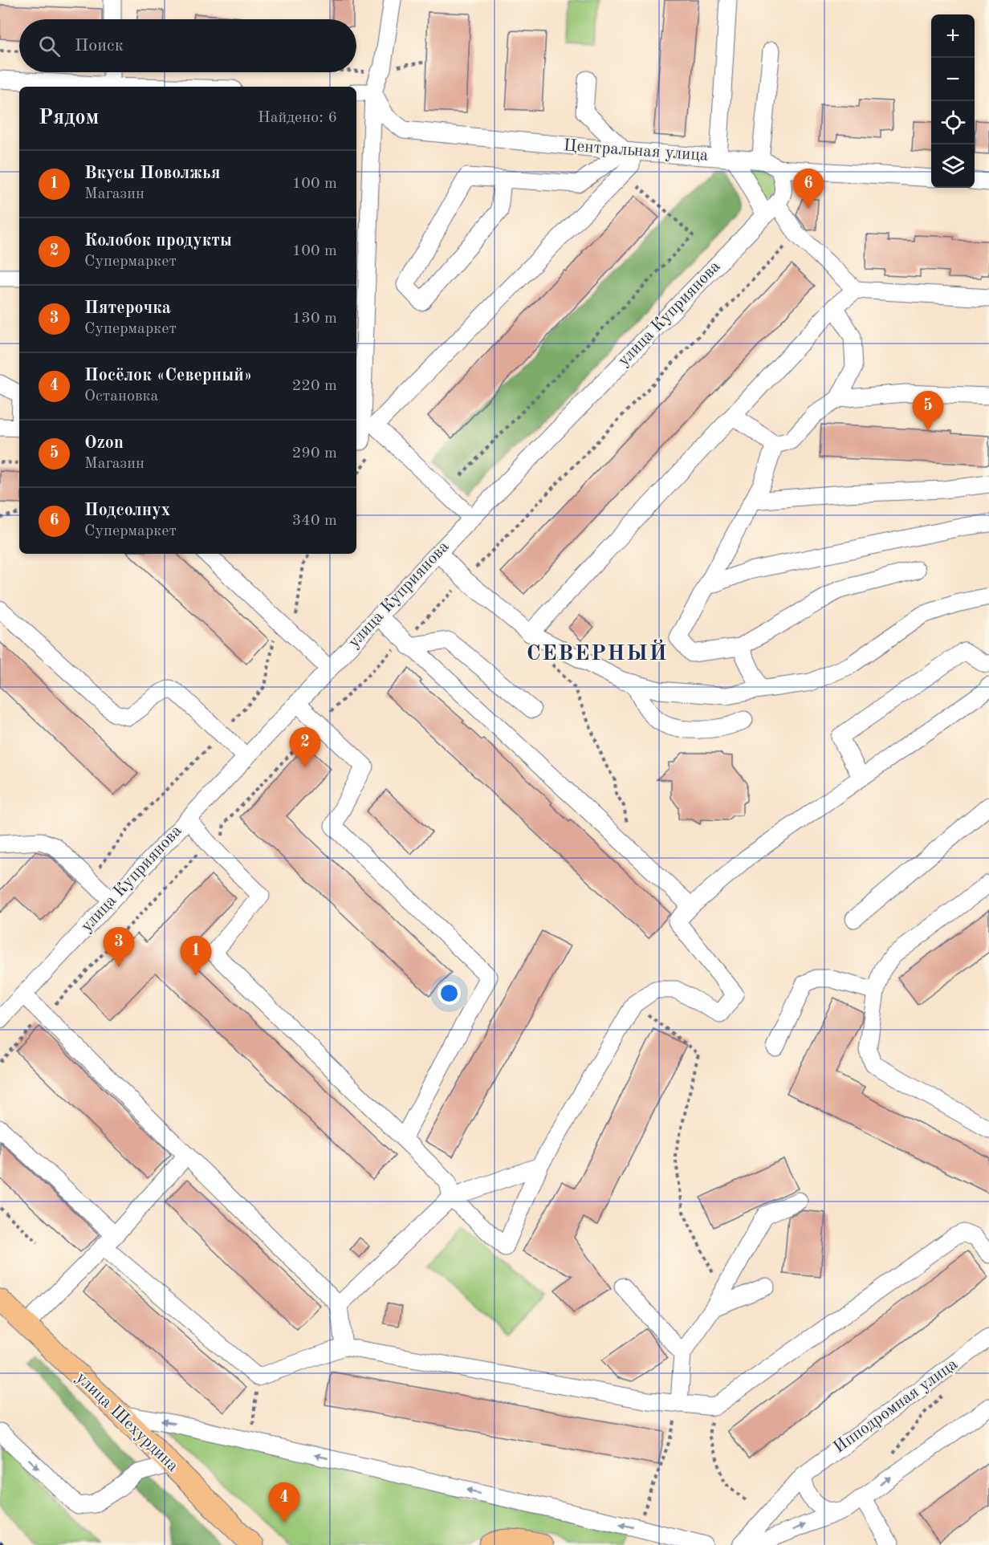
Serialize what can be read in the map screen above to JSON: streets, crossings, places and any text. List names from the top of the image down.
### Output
{
  "streets": {
    "main road": ["улица Шехурдина"],
    "street": ["Центральная улица", "улица Куприянова", "Ипподромная улица"]
  },
  "crossings": [
    ["Центральная улица", "улица Куприянова"]
  ],
  "districts": ["СЕВЕРНЫЙ"],
  "page": {
    "map_buttons": ["+", "−"],
    "search": "Поиск",
    "heading": ["Рядом", "Найдено: 6"],
    "list": [
      {
        "mark": "1",
        "name": "Вкусы Поволжья",
        "note": "Магазин",
        "value": "100 m"
      },
      {
        "mark": "2",
        "name": "Колобок продукты",
        "note": "Супермаркет",
        "value": "100 m"
      },
      {
        "mark": "3",
        "name": "Пятерочка",
        "note": "Супермаркет",
        "value": "130 m"
      },
      {
        "mark": "4",
        "name": "Посёлок «Северный»",
        "note": "Остановка",
        "value": "220 m"
      },
      {
        "mark": "5",
        "name": "Ozon",
        "note": "Магазин",
        "value": "290 m"
      },
      {
        "mark": "6",
        "name": "Подсолнух",
        "note": "Супермаркет",
        "value": "340 m"
      }
    ],
    "pins": [
      "6",
      "5",
      "2",
      "3",
      "1",
      "4"
    ]
  }
}
